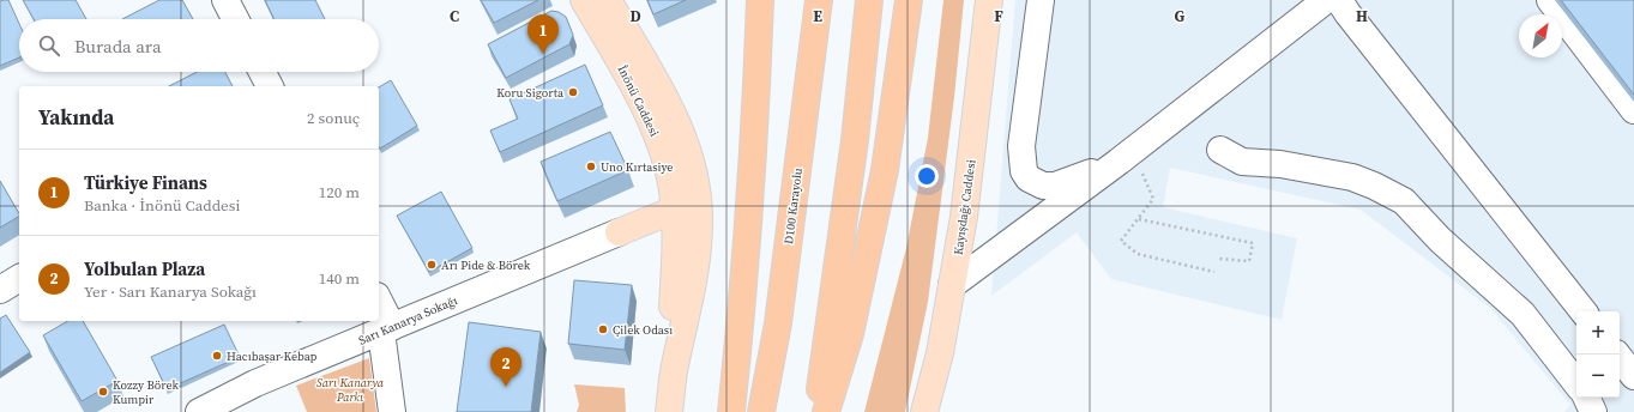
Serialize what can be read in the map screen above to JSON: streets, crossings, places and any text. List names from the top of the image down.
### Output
{
  "streets": {
    "highway": ["D100 Karayolu"],
    "main road": ["İnönü Caddesi", "Kayışdağı Caddesi"],
    "street": ["Sarı Kanarya Sokağı"]
  },
  "parks": ["Sarı Kanarya Parkı"],
  "places": [
    "Koru Sigorta",
    "Uno Kırtasiye",
    "Arı Pide & Börek",
    "Çilek Odası",
    "Hacıbaşar Kebap",
    "Kozzy Börek Kumpir"
  ],
  "north": "top right",
  "page": {
    "pins": ["1", "2"],
    "search": "Burada ara",
    "heading": ["Yakında", "2 sonuç"],
    "list": [
      {
        "mark": "1",
        "name": "Türkiye Finans",
        "note": "Banka · İnönü Caddesi",
        "value": "120 m"
      },
      {
        "mark": "2",
        "name": "Yolbulan Plaza",
        "note": "Yer · Sarı Kanarya Sokağı",
        "value": "140 m"
      }
    ],
    "map_buttons": ["+", "−"]
  },
  "grid": {
    "columns": [
      "C",
      "D",
      "E",
      "F",
      "G",
      "H"
    ]
  }
}
